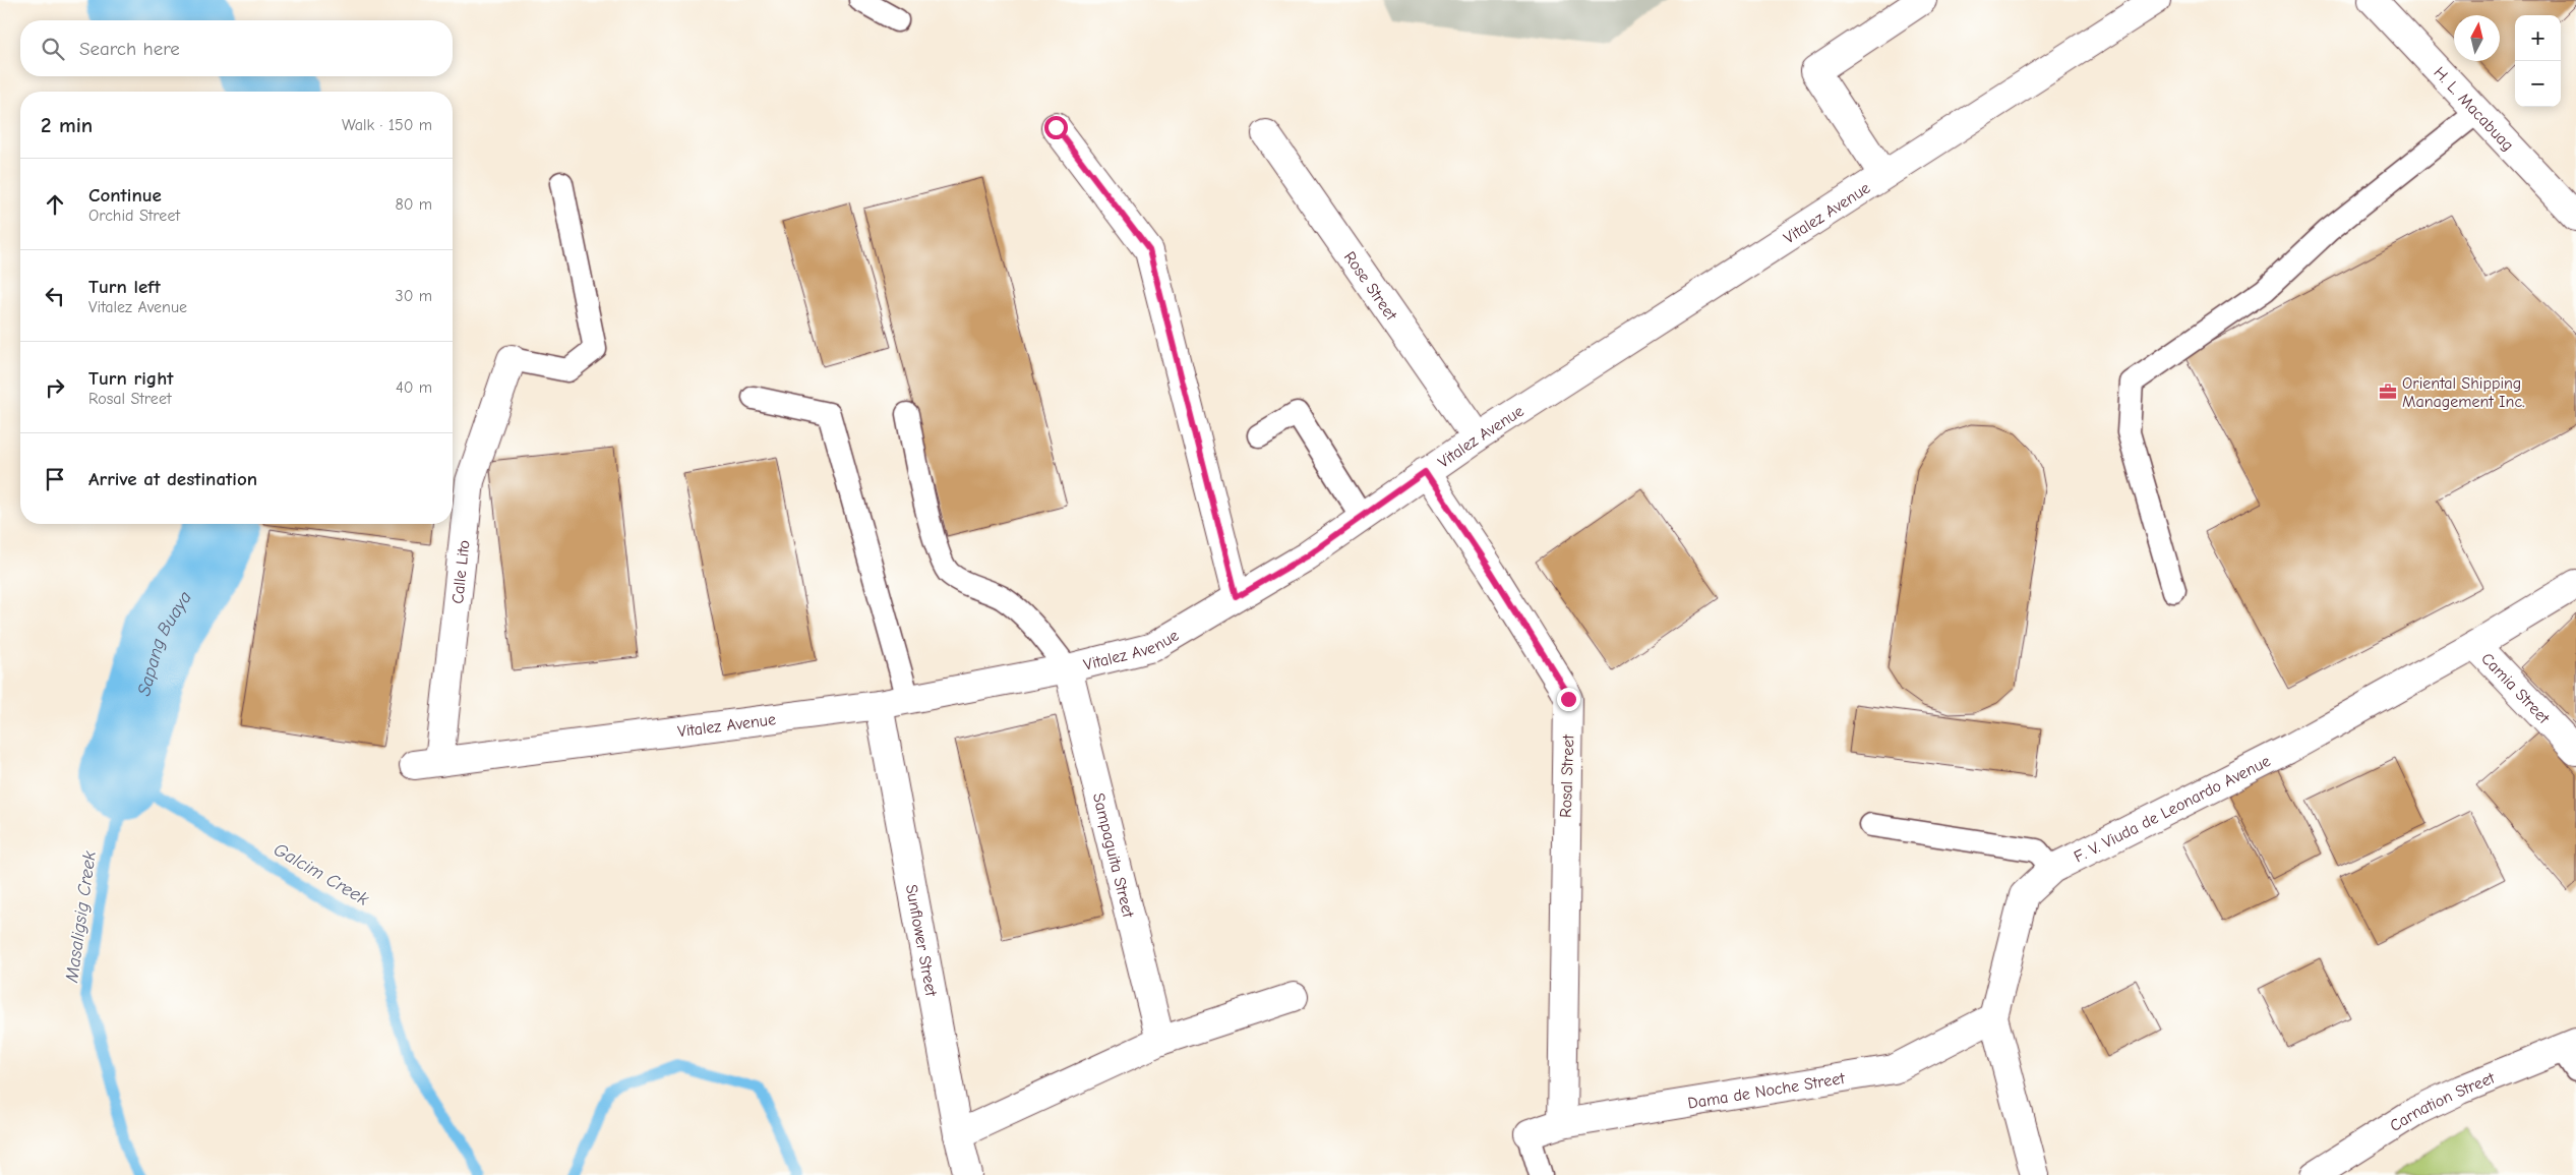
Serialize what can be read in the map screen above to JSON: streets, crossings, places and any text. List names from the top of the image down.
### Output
{
  "streets": {
    "street": [
      "H. L. Macabuag",
      "Vitalez Avenue",
      "Rose Street",
      "Calle Lito",
      "Camia Street",
      "Rosal Street",
      "F. V. Viuda de Leonardo Avenue",
      "Sampaguita Street",
      "Sunflower Street",
      "Dama de Noche Street",
      "Carnation Street"
    ]
  },
  "crossings": [
    ["Vitalez Avenue", "Rose Street"],
    ["Vitalez Avenue", "Calle Lito"],
    ["Vitalez Avenue", "Rosal Street"],
    ["Vitalez Avenue", "Sampaguita Street"],
    ["Vitalez Avenue", "Sunflower Street"],
    ["Camia Street", "F. V. Viuda de Leonardo Avenue"],
    ["Rosal Street", "Dama de Noche Street"],
    ["F. V. Viuda de Leonardo Avenue", "Dama de Noche Street"]
  ],
  "water": ["Sapang Buaya", "Galcim Creek", "Masaligsig Creek"],
  "places": {
    "office": ["Oriental Shipping Management Inc."]
  },
  "north": "top",
  "page": {
    "map_buttons": ["+", "−"],
    "search": "Search here",
    "heading": ["2 min", "Walk · 150 m"],
    "list": [
      ["Continue", "Orchid Street", "80 m"],
      ["Turn left", "Vitalez Avenue", "30 m"],
      ["Turn right", "Rosal Street", "40 m"],
      "Arrive at destination"
    ]
  }
}
